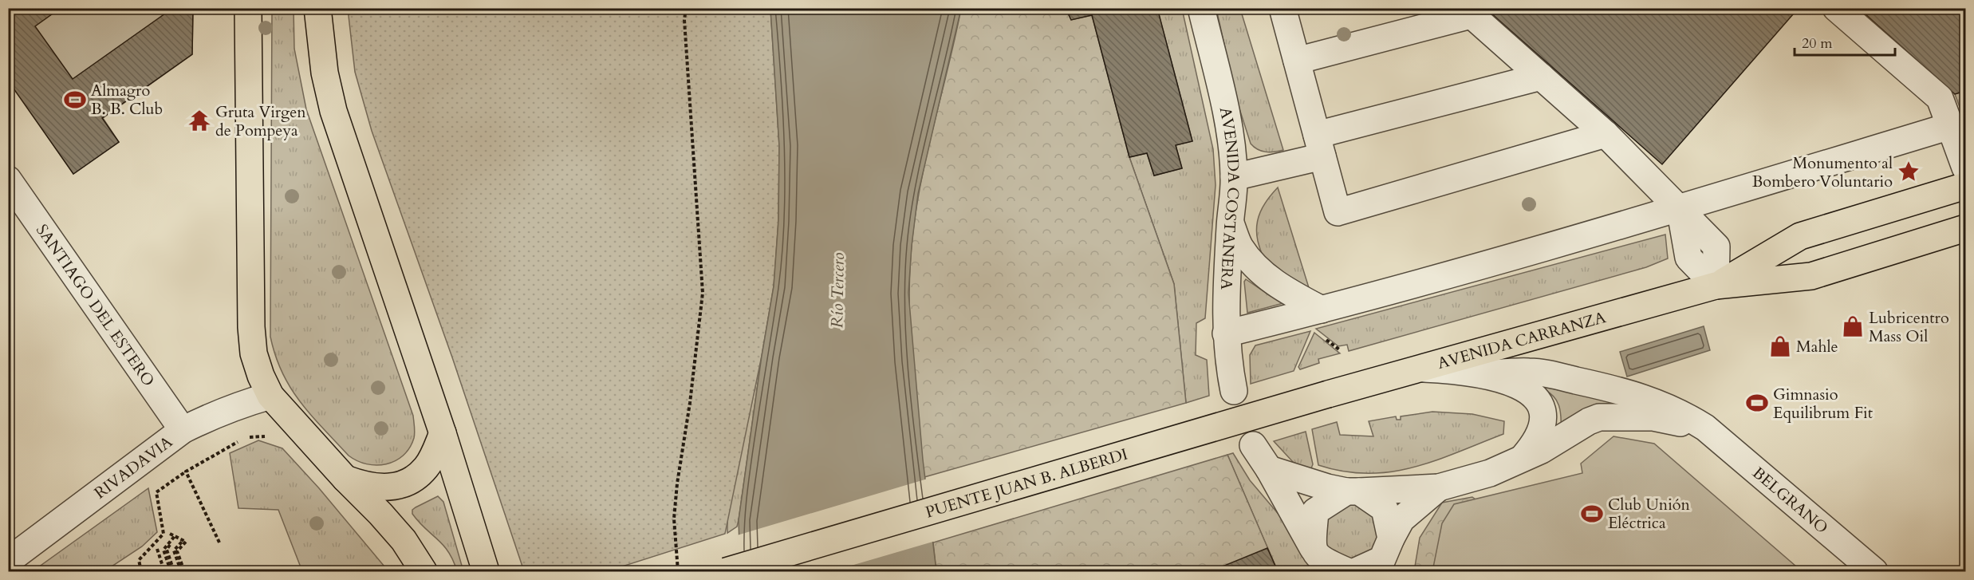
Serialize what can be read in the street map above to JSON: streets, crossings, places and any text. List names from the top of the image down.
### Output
{
  "streets": {
    "main road": ["AVENIDA CARRANZA", "PUENTE JUAN B. ALBERDI"],
    "street": [
      "AVENIDA COSTANERA",
      "SANTIAGO DEL ESTERO",
      "RIVADAVIA",
      "BELGRANO"
    ]
  },
  "crossings": [
    ["SANTIAGO DEL ESTERO", "RIVADAVIA"],
    ["AVENIDA CARRANZA", "PUENTE JUAN B. ALBERDI"]
  ],
  "water": ["Río Tercero"],
  "places": {
    "sports": ["Almagro B. B. Club", "Gimnasio Equilibrum Fit", "Club Unión Eléctrica"],
    "temple": ["Gruta Virgen de Pompeya"],
    "place": ["Monumento al Bombero Voluntario"],
    "shop": ["Lubricentro Mass Oil", "Mahle"]
  },
  "scale_bar": "20 m"
}
